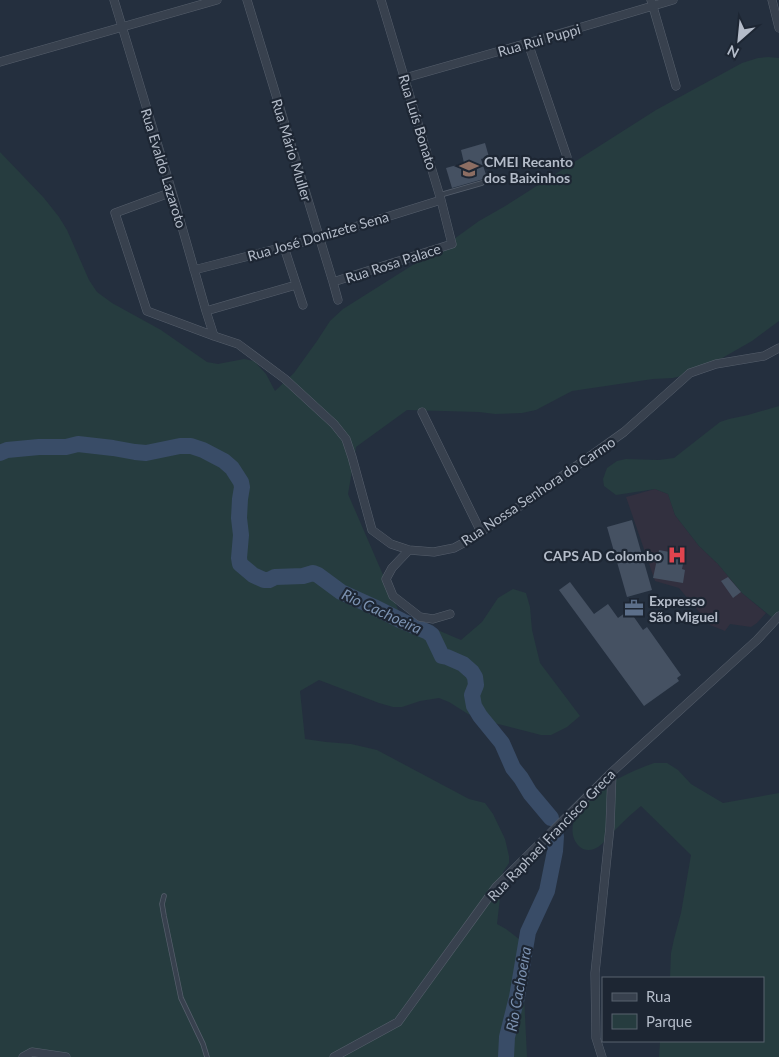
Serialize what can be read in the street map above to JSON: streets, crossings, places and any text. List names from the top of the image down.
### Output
{
  "streets": {
    "street": [
      "Rua Rui Puppi",
      "Rua Luís Bonato",
      "Rua Mário Muller",
      "Rua Evaldo Lazaroto",
      "Rua José Donizete Sena",
      "Rua Rosa Palace",
      "Rua Nossa Senhora do Carmo",
      "Rua Raphael Francisco Greca"
    ]
  },
  "crossings": [
    ["Rua Rui Puppi", "Rua Luís Bonato"],
    ["Rua Luís Bonato", "Rua José Donizete Sena"],
    ["Rua Luís Bonato", "Rua Rosa Palace"],
    ["Rua Mário Muller", "Rua José Donizete Sena"],
    ["Rua Mário Muller", "Rua Rosa Palace"],
    ["Rua Evaldo Lazaroto", "Rua José Donizete Sena"],
    ["Rua Evaldo Lazaroto", "Rua Nossa Senhora do Carmo"]
  ],
  "water": ["Rio Cachoeira"],
  "places": {
    "school or university": ["CMEI Recanto dos Baixinhos"],
    "hospital": ["CAPS AD Colombo"],
    "office": ["Expresso São Miguel"]
  },
  "legend": ["Rua", "Parque"],
  "north": "bottom left"
}
